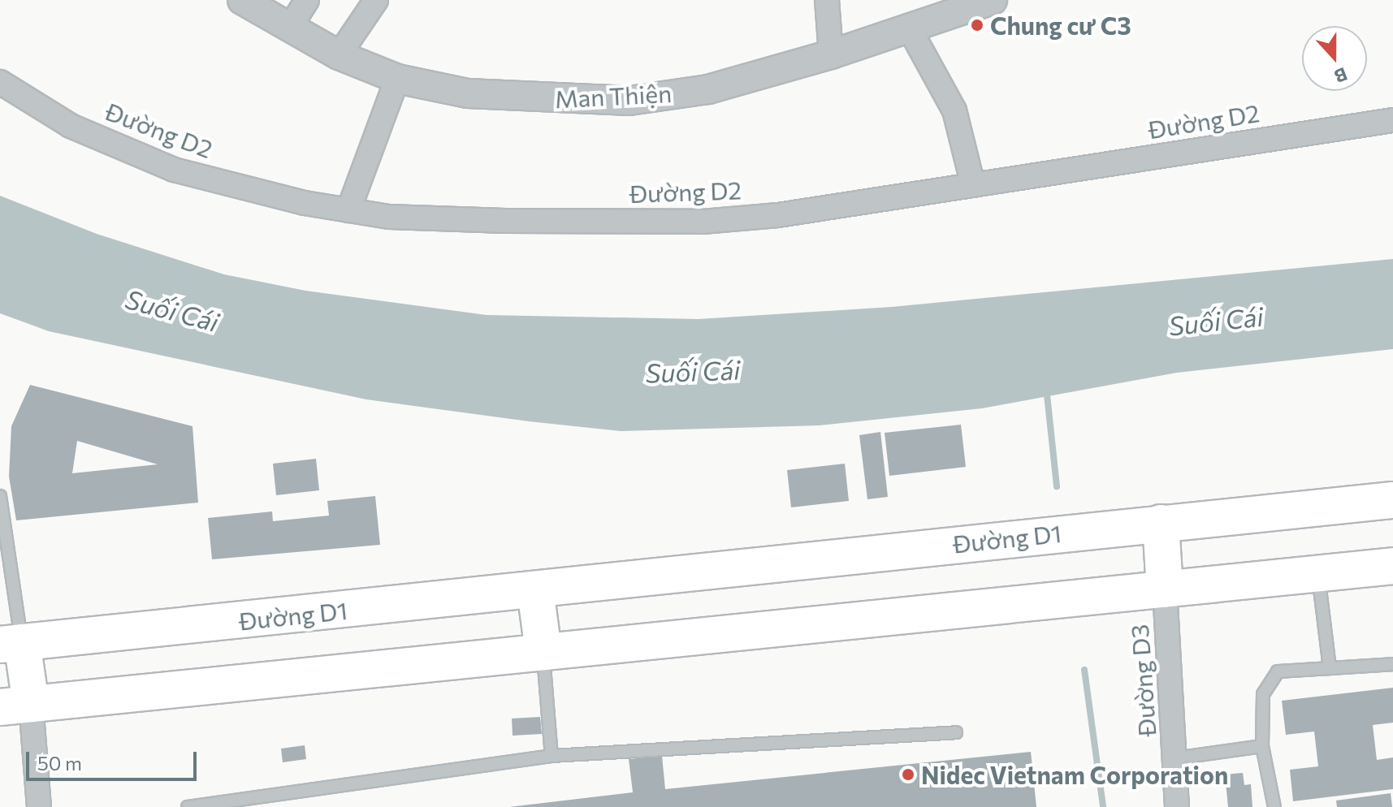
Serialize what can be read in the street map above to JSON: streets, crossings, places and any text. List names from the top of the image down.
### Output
{
  "streets": {
    "main road": ["Đường D1"],
    "street": ["Man Thiện", "Đường D2", "Đường D3"]
  },
  "water": ["Suối Cái"],
  "places": ["Chung cư C3", "Nidec Vietnam Corporation"],
  "scale_bar": "50 m",
  "north": "bottom"
}
